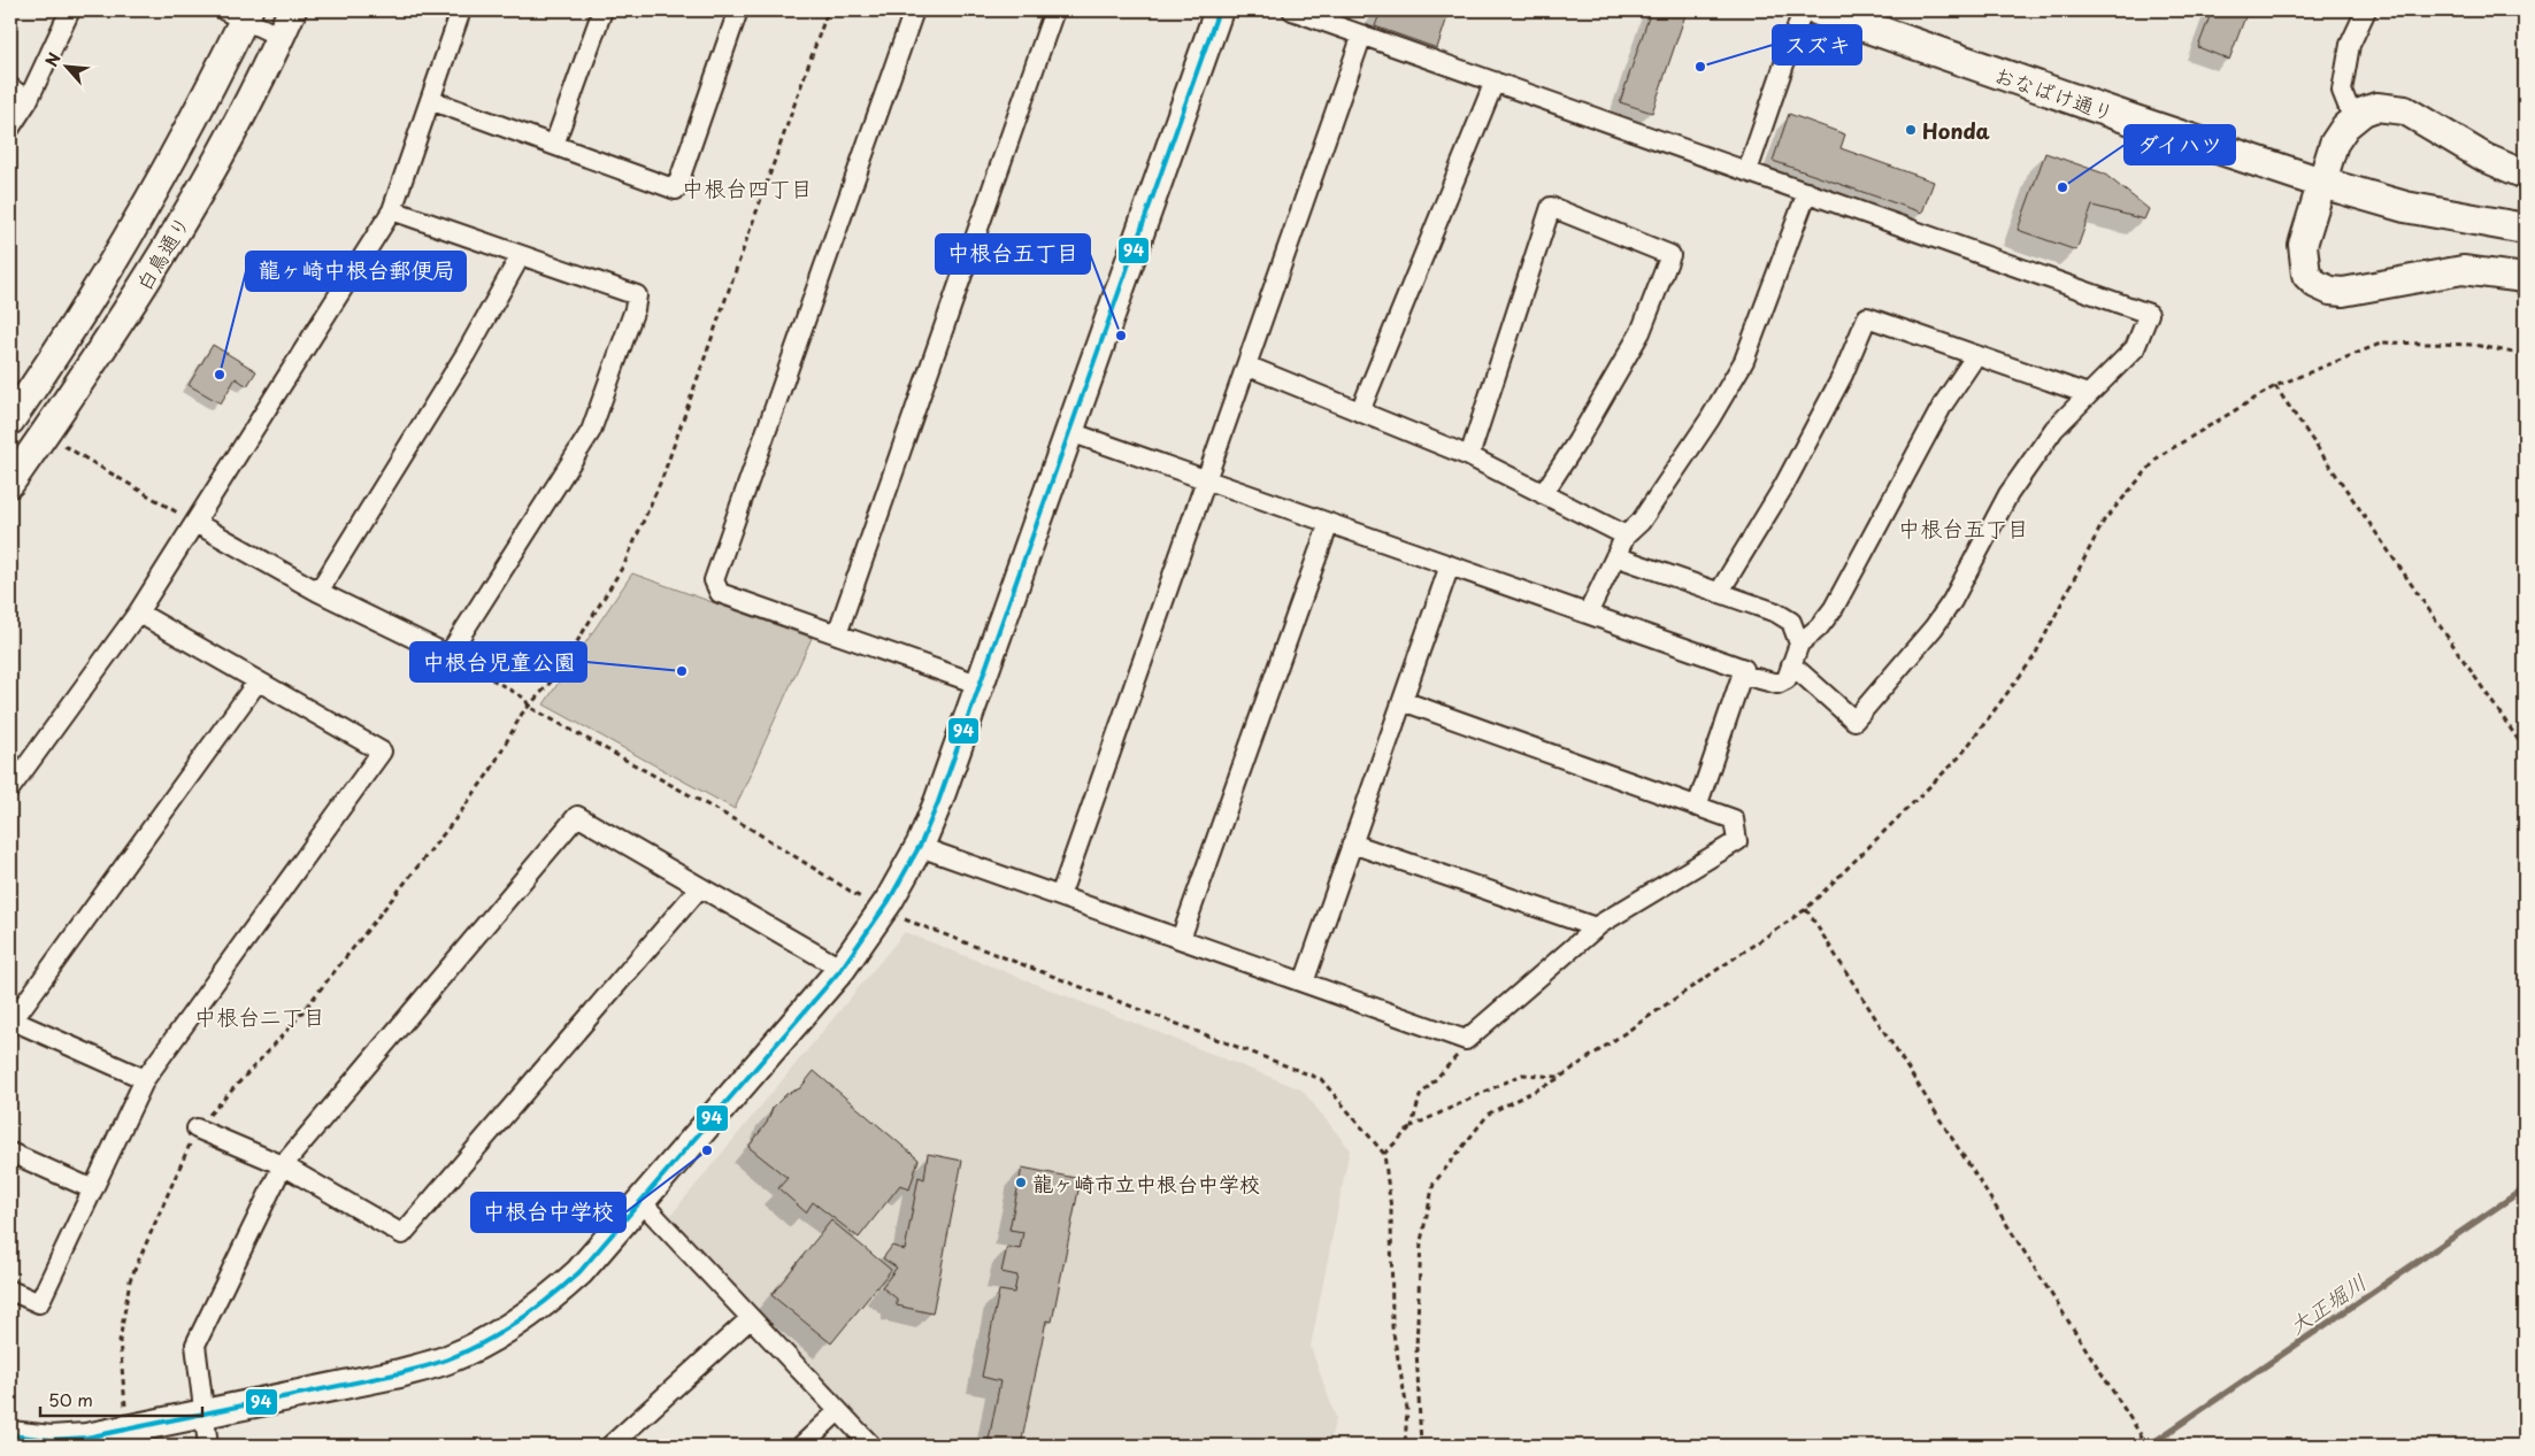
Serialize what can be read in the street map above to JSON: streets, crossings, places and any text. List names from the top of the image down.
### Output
{
  "streets": {
    "main road": ["おなばけ通り"],
    "street": ["白鳥通り"]
  },
  "districts": ["中根台四丁目", "中根台五丁目", "中根台二丁目"],
  "water": ["大正堀川"],
  "places": [
    "スズキ",
    "Honda",
    "ダイハツ",
    "中根台五丁目",
    "龍ヶ崎中根台郵便局",
    "中根台児童公園",
    "中根台中学校",
    "龍ヶ崎市立中根台中学校"
  ],
  "lines": ["transit line 94"],
  "scale_bar": "50 m",
  "north": "top left"
}
